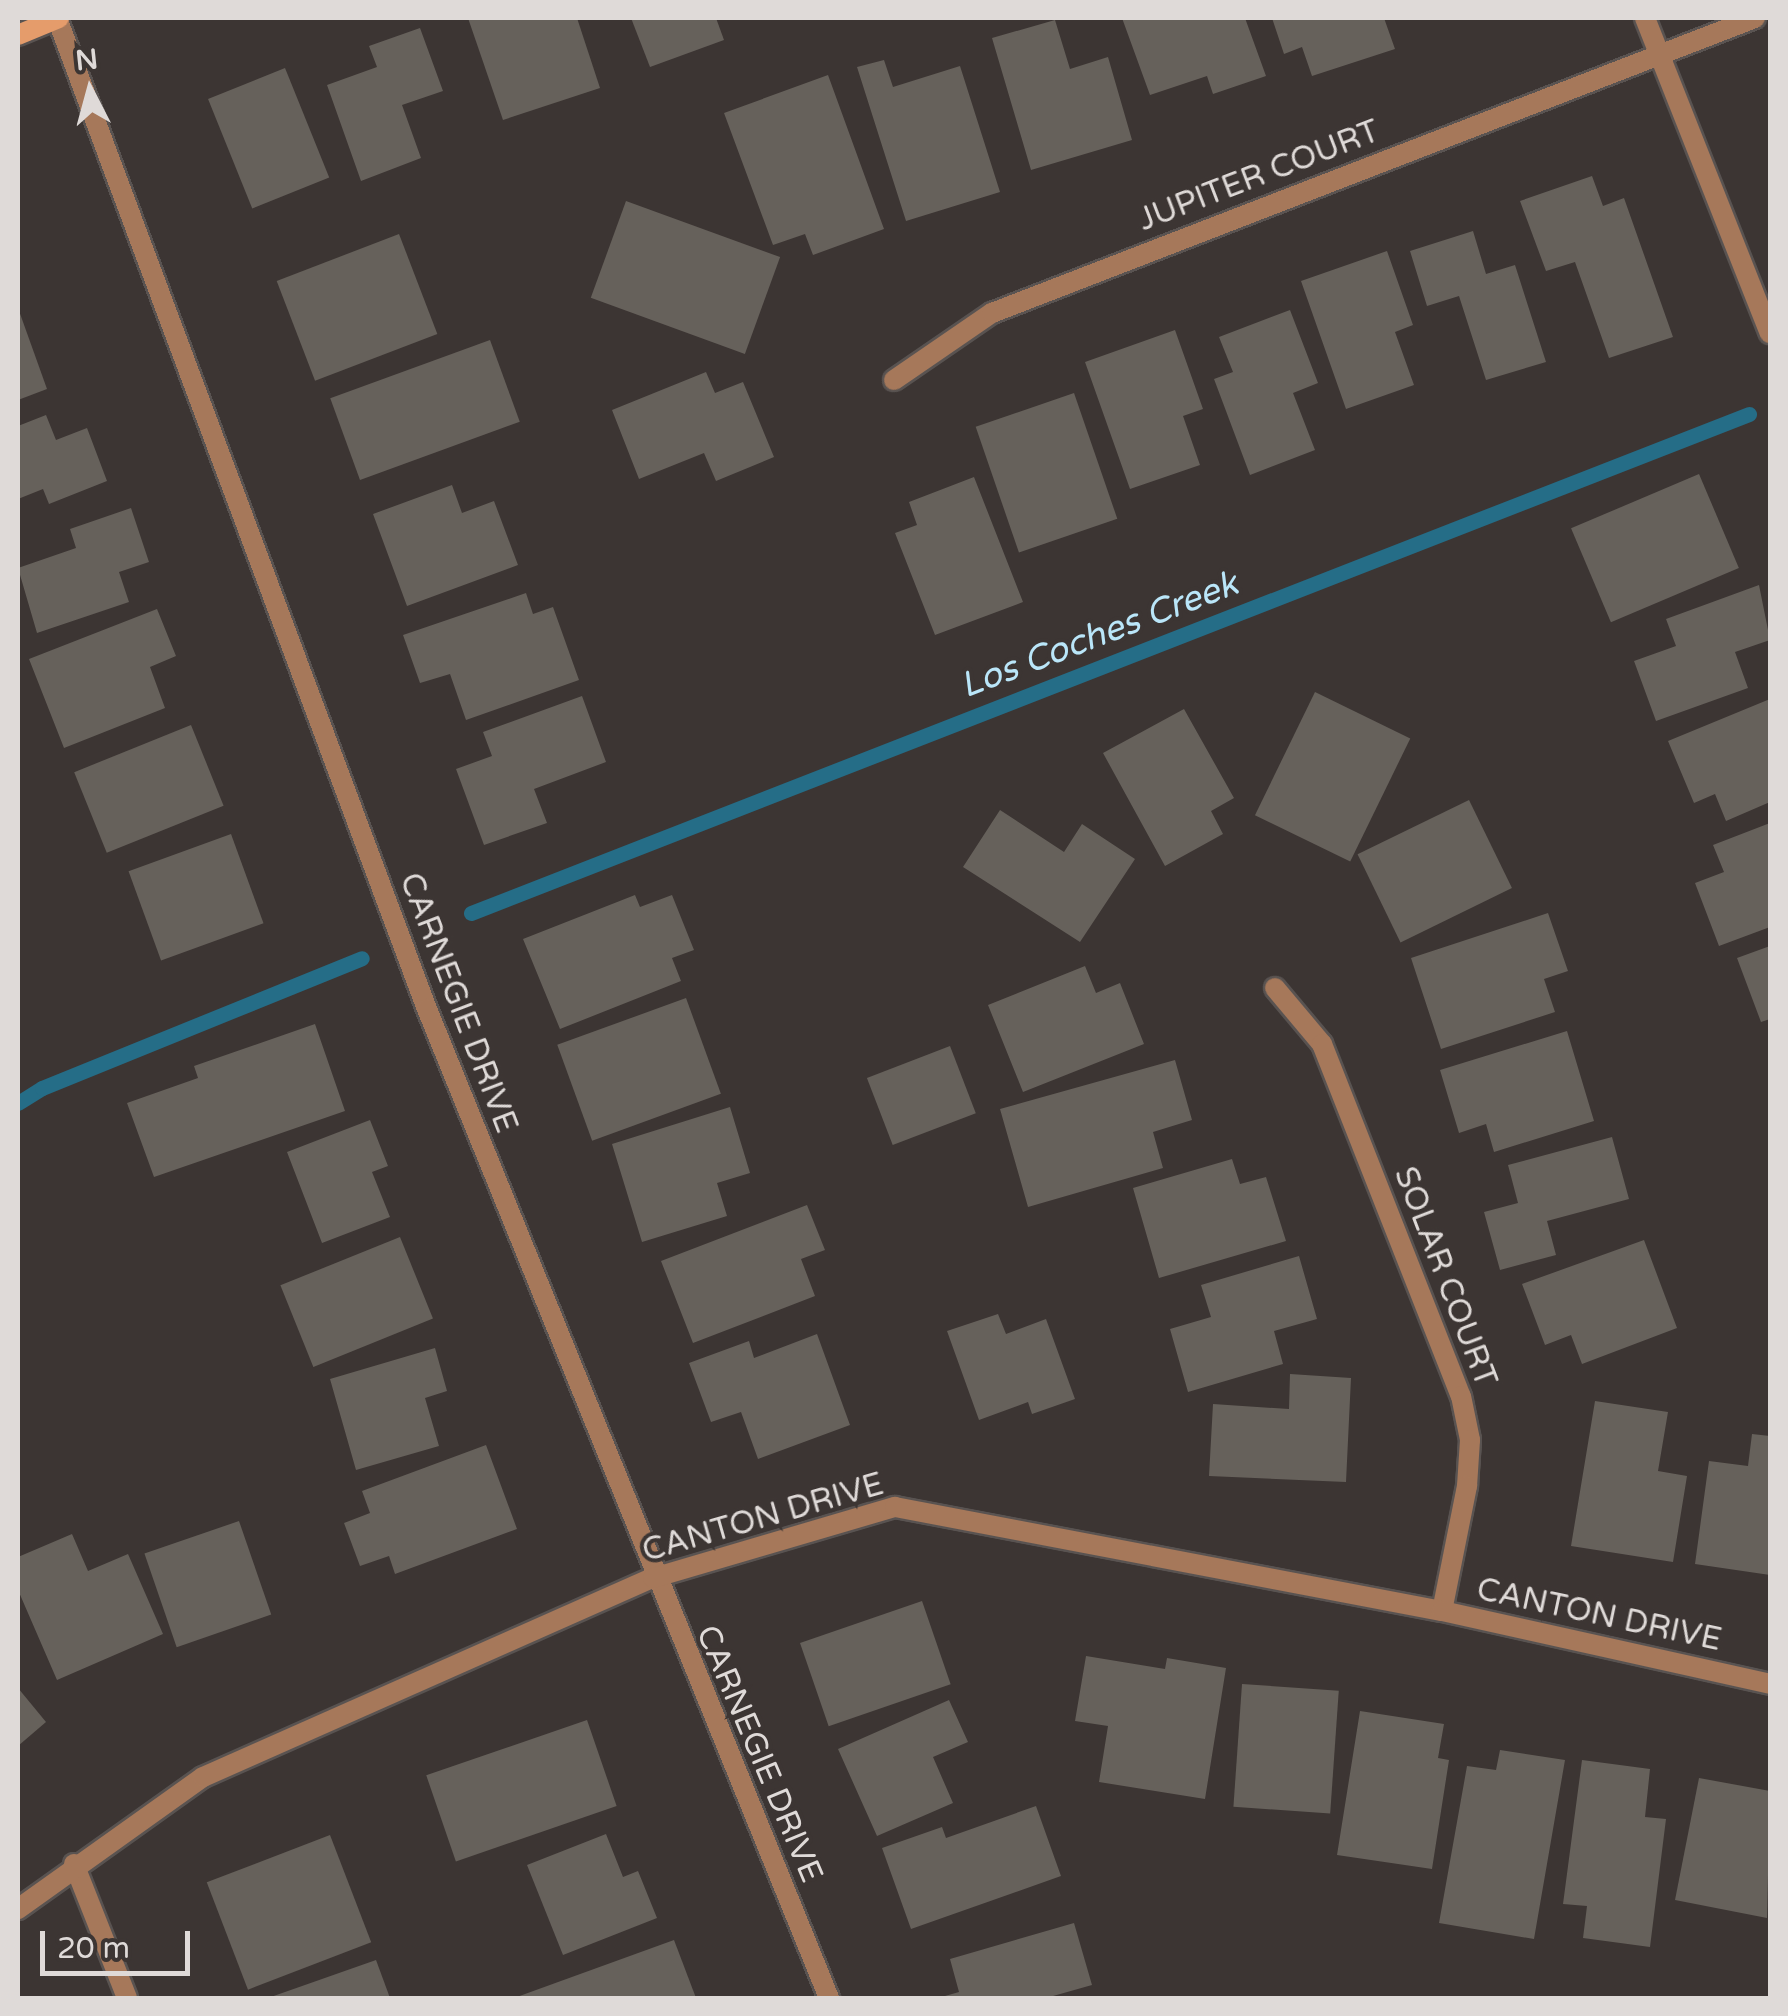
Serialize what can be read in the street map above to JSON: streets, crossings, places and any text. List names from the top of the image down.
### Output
{
  "streets": {
    "street": [
      "JUPITER COURT",
      "CARNEGIE DRIVE",
      "SOLAR COURT",
      "CANTON DRIVE"
    ]
  },
  "crossings": [
    ["CARNEGIE DRIVE", "CANTON DRIVE"],
    ["SOLAR COURT", "CANTON DRIVE"]
  ],
  "water": ["Los Coches Creek"],
  "scale_bar": "20 m",
  "north": "top"
}
